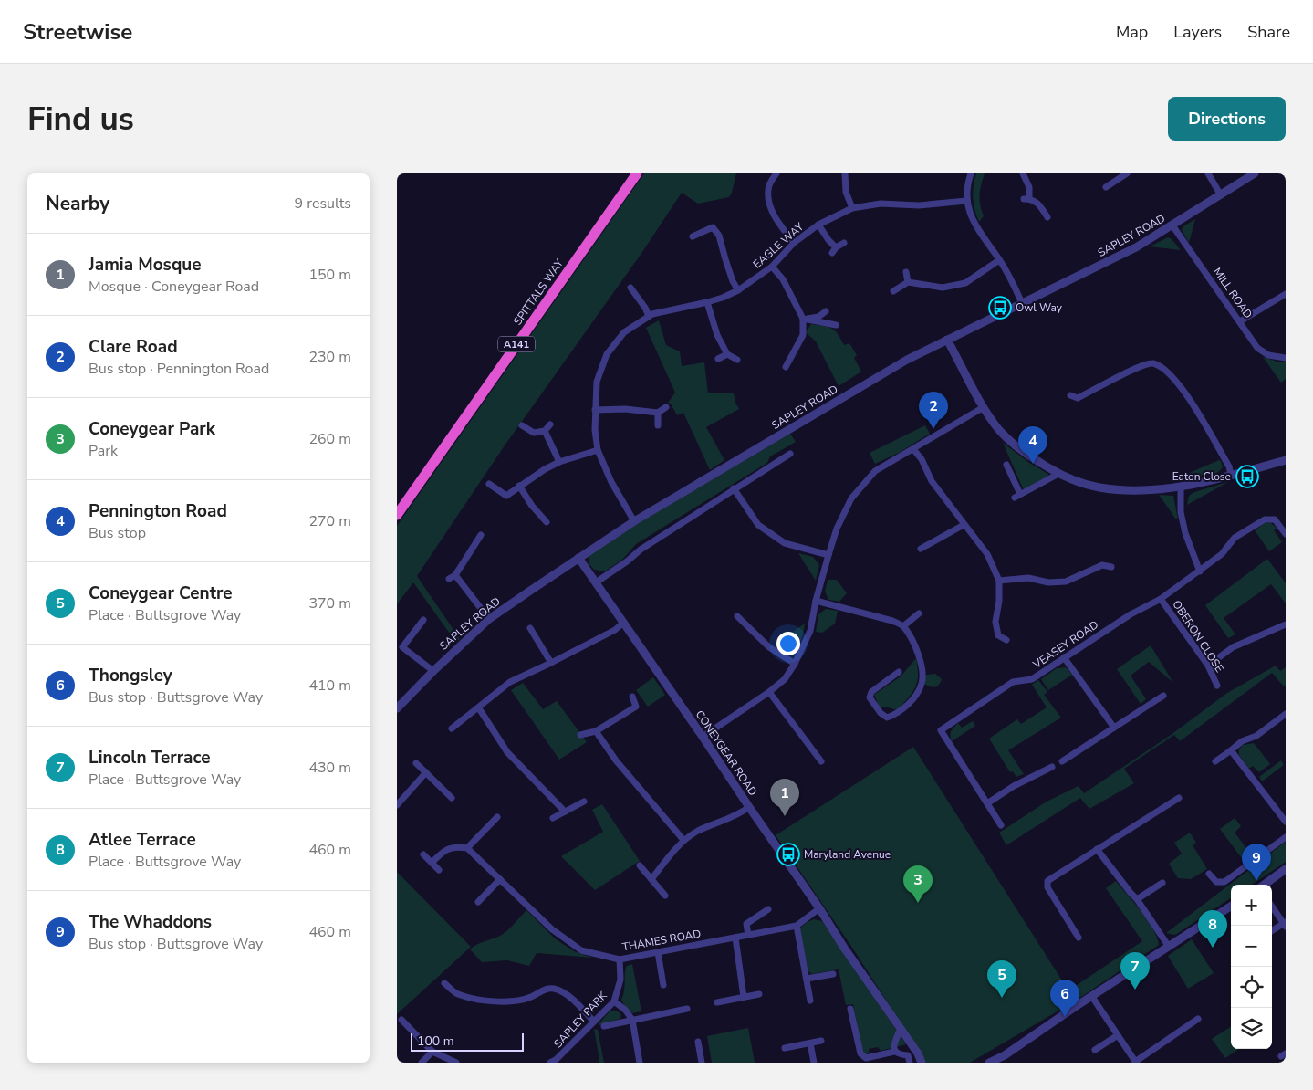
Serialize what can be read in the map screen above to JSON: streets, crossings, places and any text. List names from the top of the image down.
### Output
{
  "streets": {
    "highway": ["SPITTALS WAY", "A141"],
    "street": [
      "SAPLEY ROAD",
      "EAGLE WAY",
      "MILL ROAD",
      "OBERON CLOSE",
      "VEASEY ROAD",
      "CONEYGEAR ROAD",
      "THAMES ROAD",
      "SAPLEY PARK"
    ]
  },
  "crossings": [
    ["SAPLEY ROAD", "EAGLE WAY"],
    ["SAPLEY ROAD", "MILL ROAD"],
    ["SAPLEY ROAD", "CONEYGEAR ROAD"],
    ["OBERON CLOSE", "VEASEY ROAD"],
    ["CONEYGEAR ROAD", "THAMES ROAD"],
    ["THAMES ROAD", "SAPLEY PARK"]
  ],
  "places": {
    "bus stop": ["Owl Way", "Eaton Close", "Maryland Avenue"]
  },
  "scale_bar": "100 m",
  "page": {
    "header": "Streetwise",
    "nav": ["Map", "Layers", "Share"],
    "buttons": "Directions",
    "title": "Find us",
    "heading": ["Nearby", "9 results"],
    "list": [
      {
        "mark": "1",
        "name": "Jamia Mosque",
        "note": "Mosque · Coneygear Road",
        "value": "150 m"
      },
      {
        "mark": "2",
        "name": "Clare Road",
        "note": "Bus stop · Pennington Road",
        "value": "230 m"
      },
      {
        "mark": "3",
        "name": "Coneygear Park",
        "note": "Park",
        "value": "260 m"
      },
      {
        "mark": "4",
        "name": "Pennington Road",
        "note": "Bus stop",
        "value": "270 m"
      },
      {
        "mark": "5",
        "name": "Coneygear Centre",
        "note": "Place · Buttsgrove Way",
        "value": "370 m"
      },
      {
        "mark": "6",
        "name": "Thongsley",
        "note": "Bus stop · Buttsgrove Way",
        "value": "410 m"
      },
      {
        "mark": "7",
        "name": "Lincoln Terrace",
        "note": "Place · Buttsgrove Way",
        "value": "430 m"
      },
      {
        "mark": "8",
        "name": "Atlee Terrace",
        "note": "Place · Buttsgrove Way",
        "value": "460 m"
      },
      {
        "mark": "9",
        "name": "The Whaddons",
        "note": "Bus stop · Buttsgrove Way",
        "value": "460 m"
      }
    ],
    "pins": [
      "2",
      "4",
      "1",
      "9",
      "3",
      "8",
      "7",
      "5",
      "6"
    ],
    "map_buttons": ["+", "−"],
    "scale": "100 m"
  }
}
